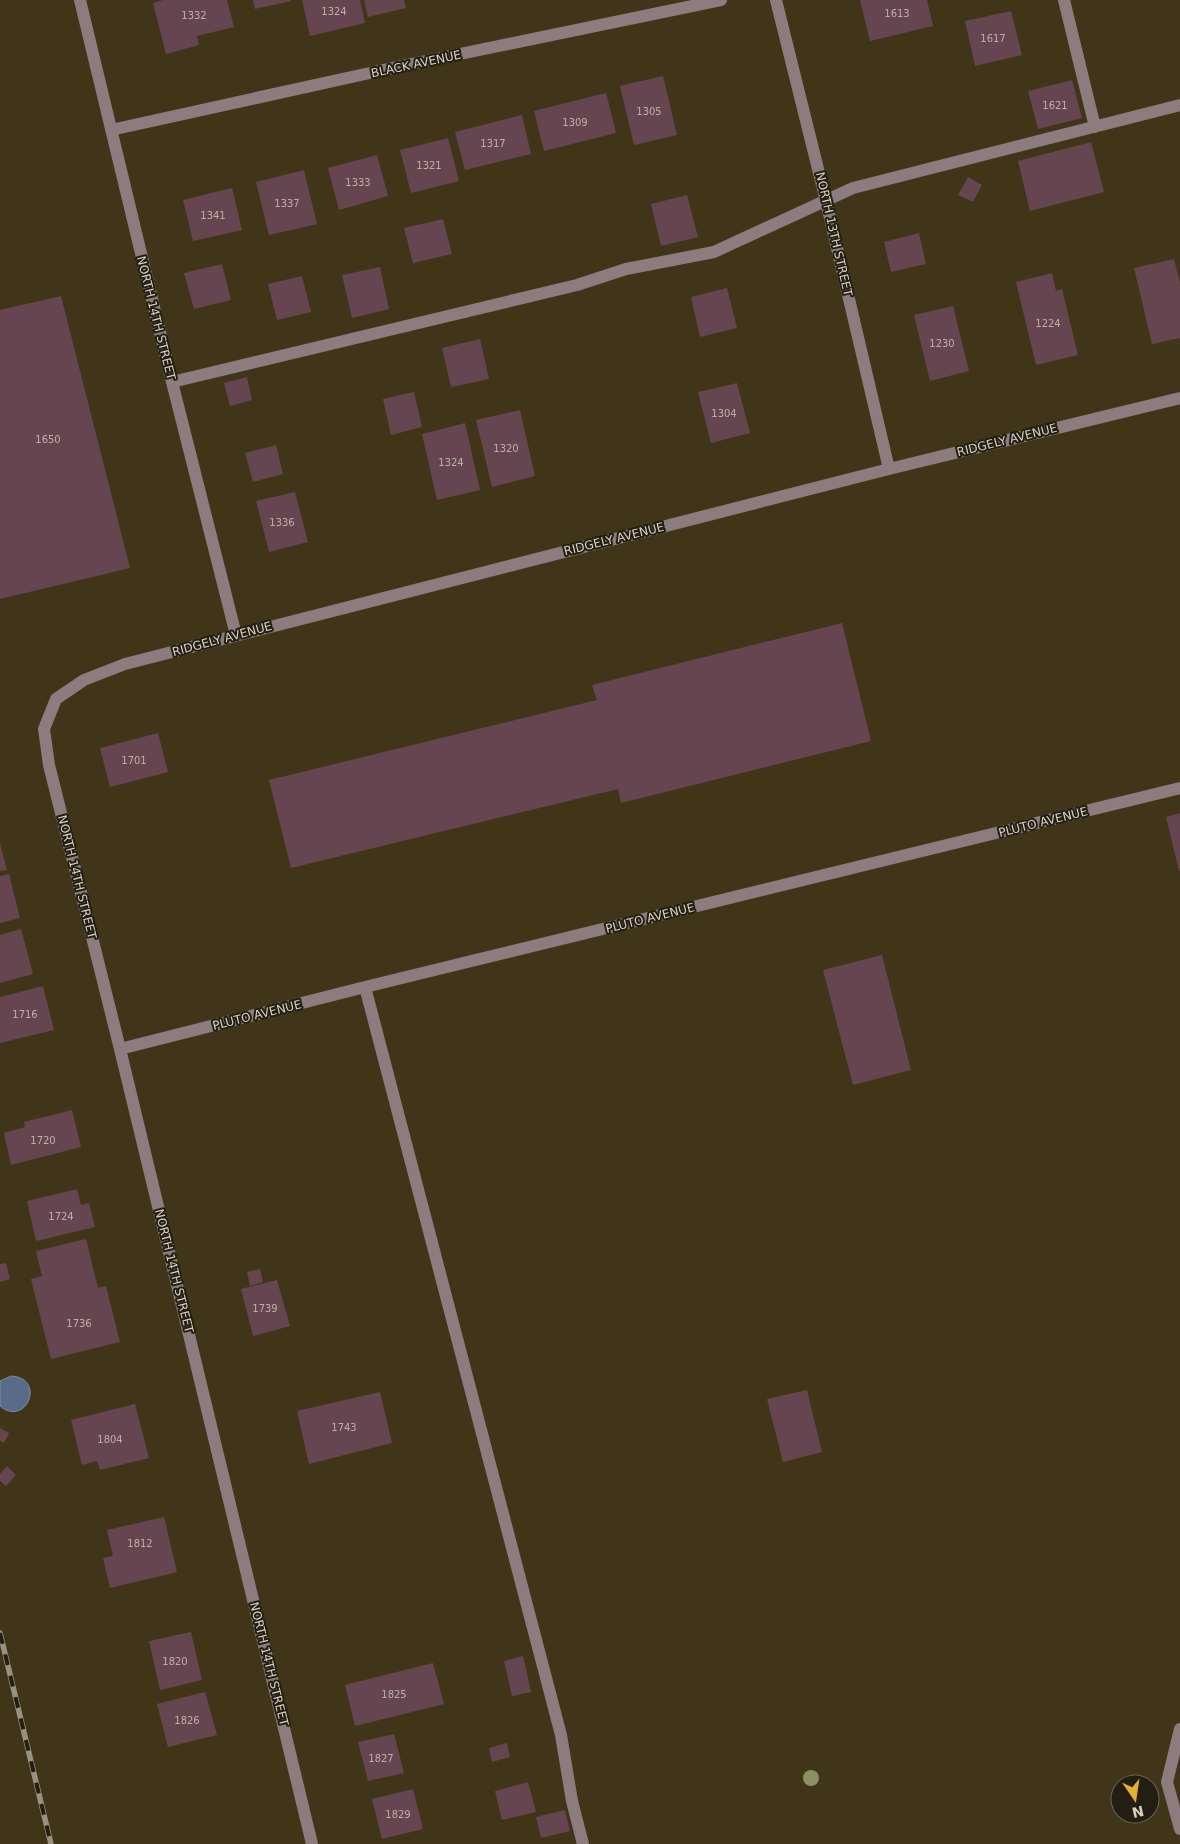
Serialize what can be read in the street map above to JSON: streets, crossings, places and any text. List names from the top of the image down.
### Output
{
  "streets": {
    "street": [
      "BLACK AVENUE",
      "NORTH 13TH STREET",
      "NORTH 14TH STREET",
      "RIDGELY AVENUE",
      "PLUTO AVENUE"
    ]
  },
  "crossings": [
    ["BLACK AVENUE", "NORTH 14TH STREET"],
    ["NORTH 13TH STREET", "RIDGELY AVENUE"],
    ["NORTH 14TH STREET", "RIDGELY AVENUE"],
    ["NORTH 14TH STREET", "PLUTO AVENUE"]
  ],
  "house_numbers": [
    "1324",
    "1613",
    "1332",
    "1617",
    "1621",
    "1305",
    "1309",
    "1317",
    "1321",
    "1333",
    "1337",
    "1341",
    "1224",
    "1230",
    "1304",
    "1650",
    "1320",
    "1324",
    "1336",
    "1701",
    "1716",
    "1720",
    "1724",
    "1739",
    "1736",
    "1743",
    "1804",
    "1812",
    "1820",
    "1825",
    "1826",
    "1827",
    "1829"
  ],
  "north": "bottom"
}
